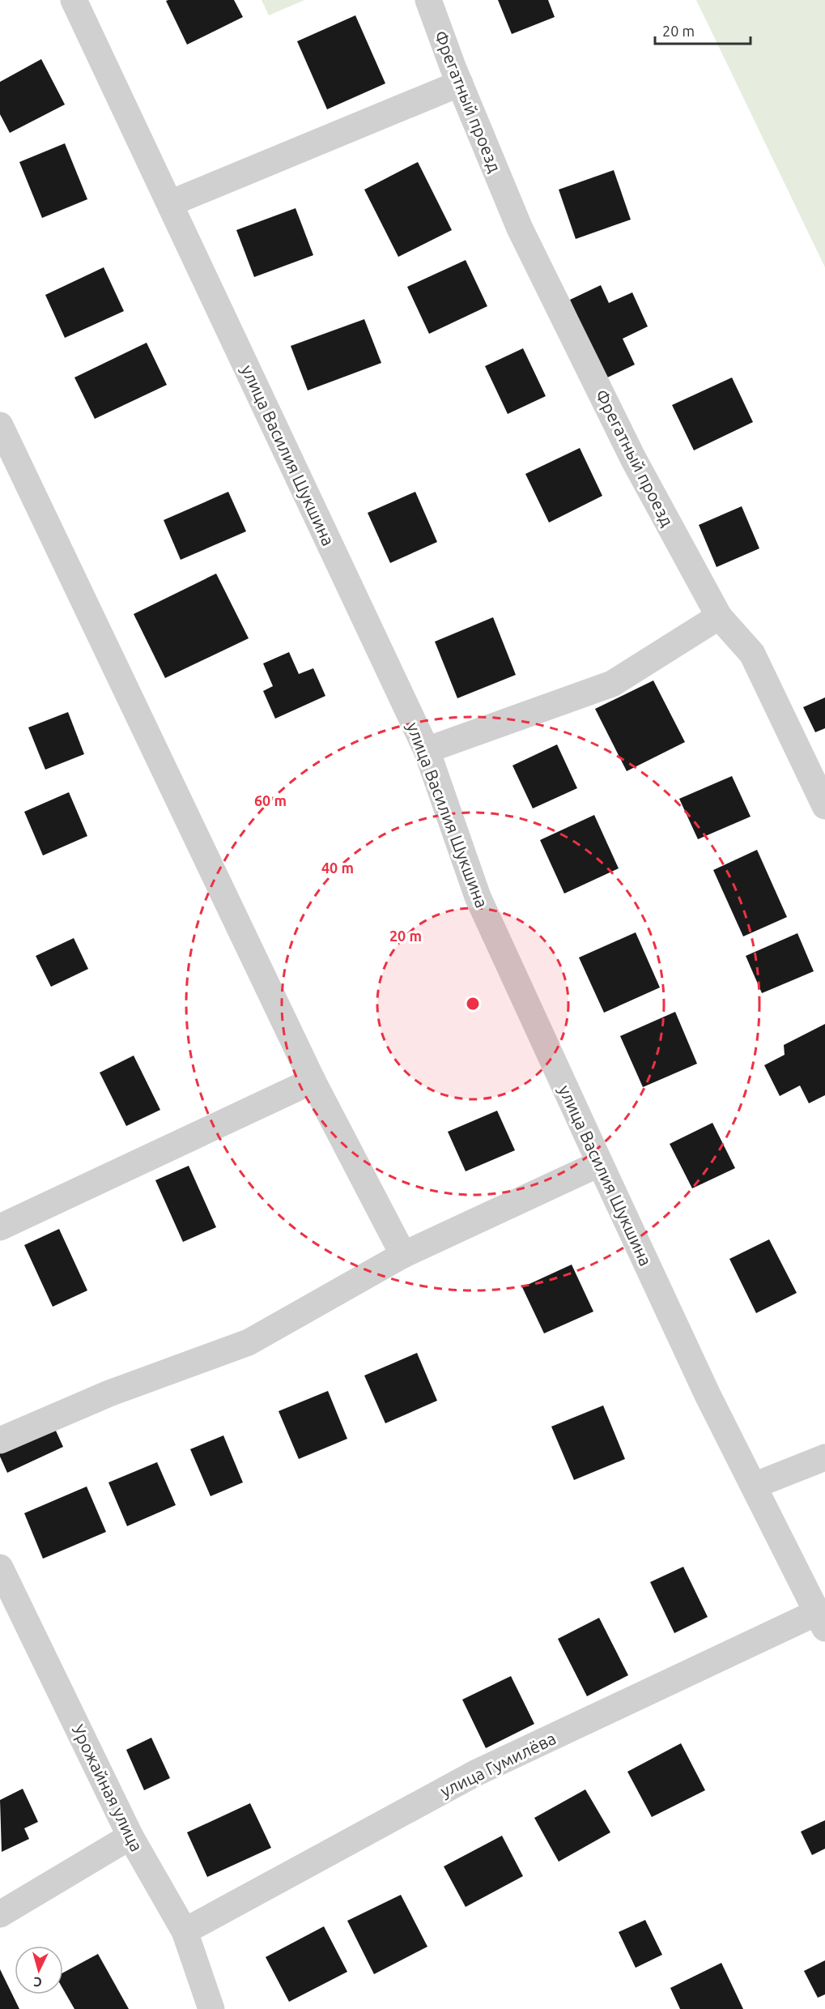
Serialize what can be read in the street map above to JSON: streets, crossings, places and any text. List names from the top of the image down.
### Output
{
  "streets": {
    "street": [
      "Фрегатный проезд",
      "улица Василия Шукшина",
      "улица Гумилёва",
      "Урожайная улица"
    ]
  },
  "crossings": [
    ["улица Василия Шукшина", "улица Гумилёва"],
    ["улица Гумилёва", "Урожайная улица"]
  ],
  "scale_bar": "20 m",
  "north": "bottom",
  "rings": ["60 m", "40 m", "20 m"]
}
